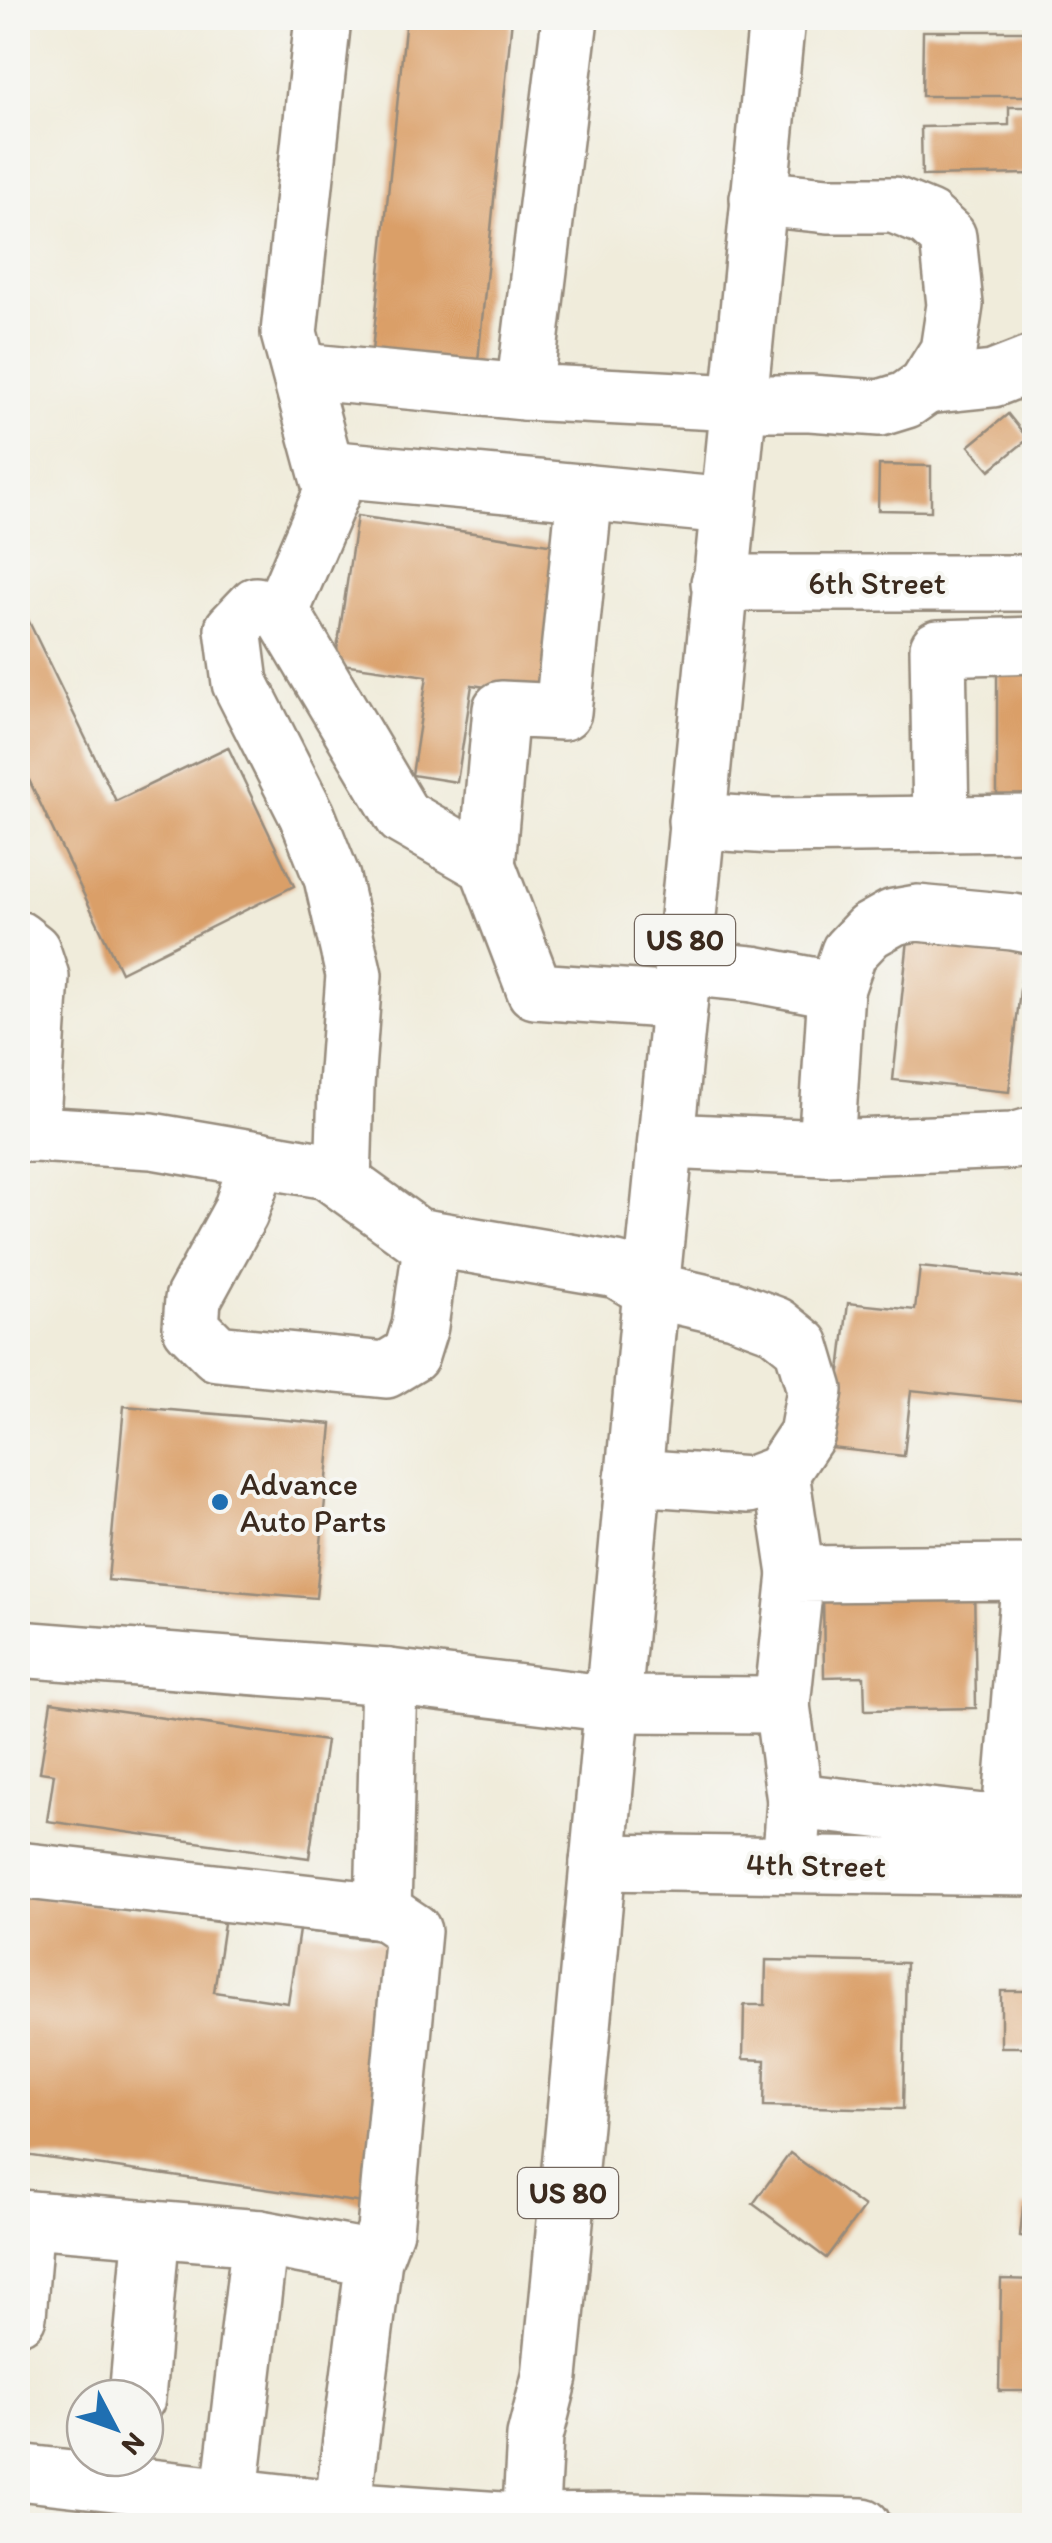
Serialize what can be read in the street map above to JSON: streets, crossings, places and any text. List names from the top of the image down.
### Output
{
  "streets": {
    "main road": ["6th Street", "US 80", "4th Street"]
  },
  "crossings": [
    ["6th Street", "US 80"],
    ["US 80", "4th Street"]
  ],
  "places": ["Advance Auto Parts"],
  "north": "bottom right"
}
